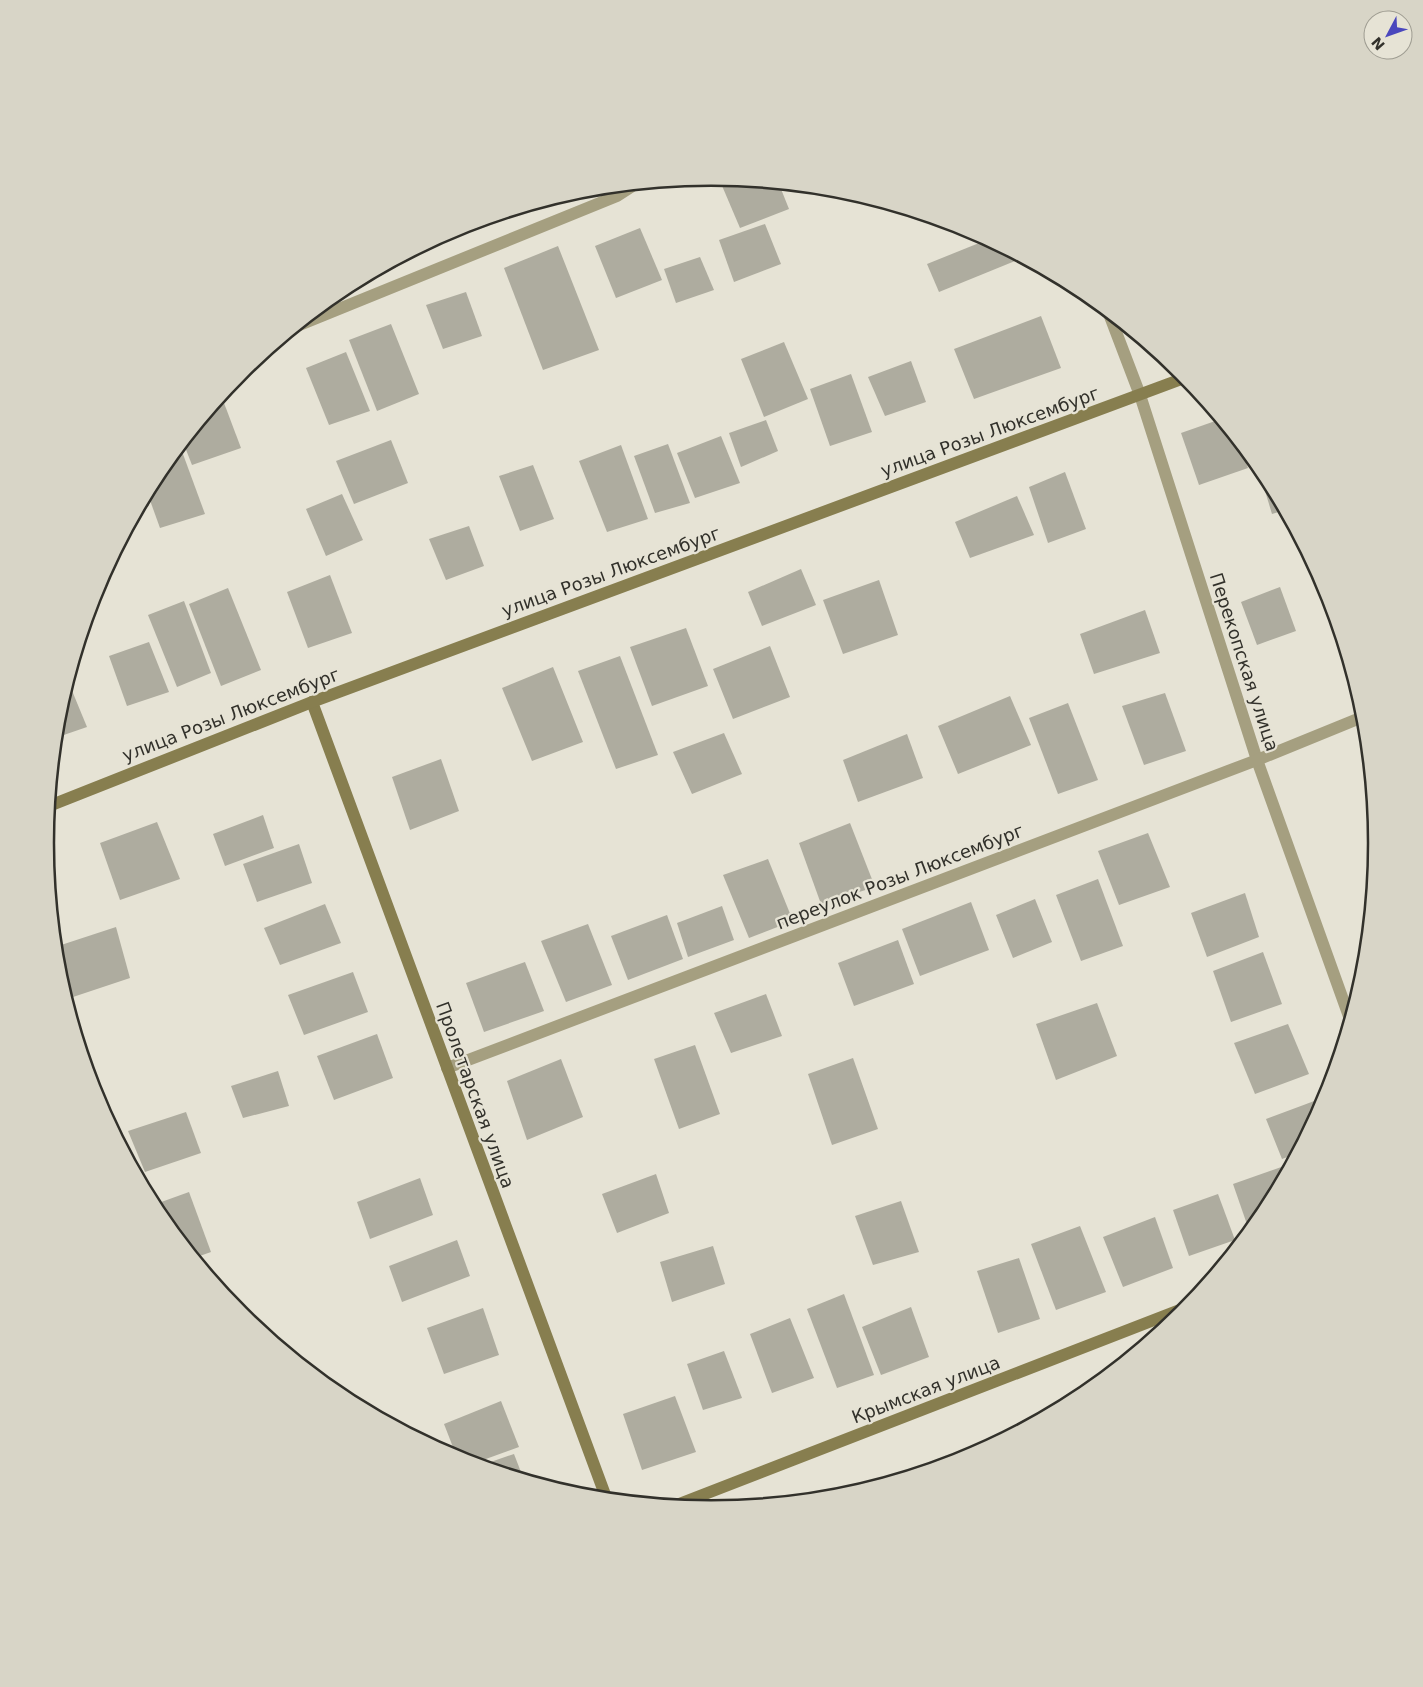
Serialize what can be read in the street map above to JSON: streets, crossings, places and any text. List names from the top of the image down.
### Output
{
  "streets": {
    "main road": ["улица Розы Люксембург", "Пролетарская улица", "Крымская улица"],
    "street": ["Перекопская улица", "переулок Розы Люксембург"]
  },
  "crossings": [
    ["улица Розы Люксембург", "Перекопская улица"],
    ["улица Розы Люксембург", "Пролетарская улица"],
    ["Перекопская улица", "переулок Розы Люксембург"],
    ["переулок Розы Люксембург", "Пролетарская улица"]
  ],
  "north": "bottom left"
}
